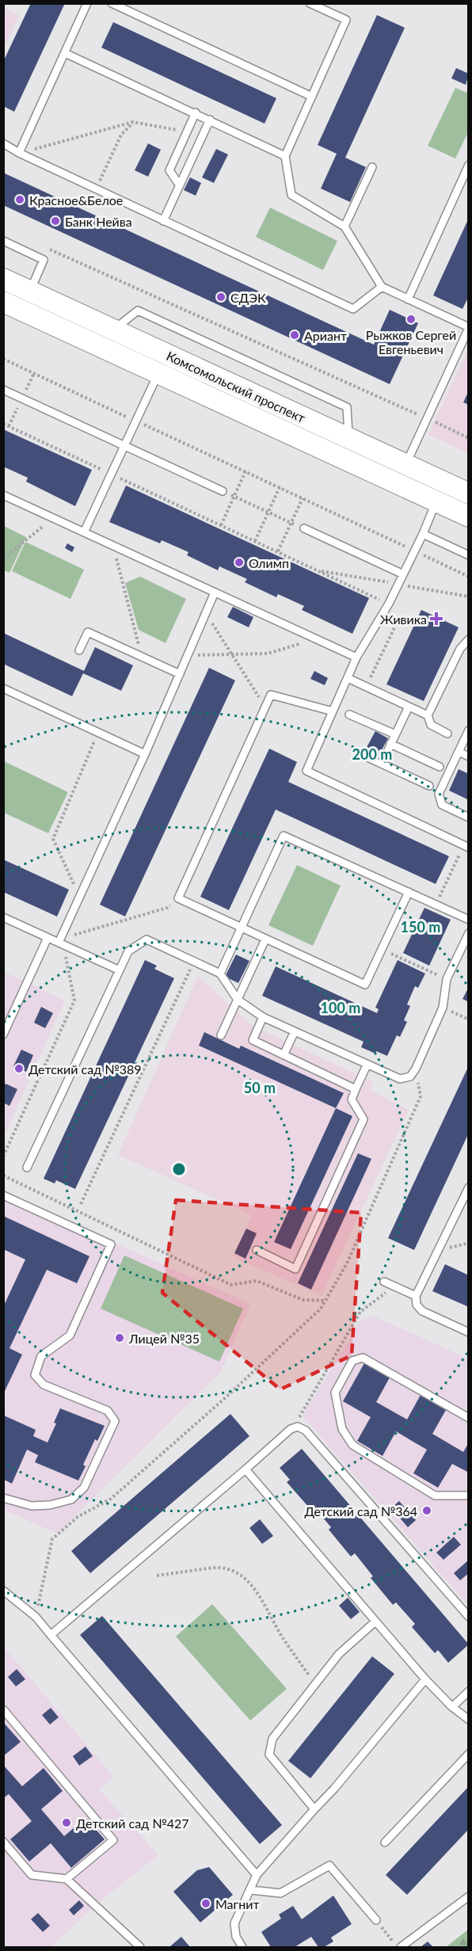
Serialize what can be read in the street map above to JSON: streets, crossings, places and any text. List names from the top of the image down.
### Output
{
  "streets": {
    "main road": ["Комсомольский проспект"]
  },
  "places": {
    "other": [
      "Красное&Белое",
      "Банк Нейва",
      "СДЭК",
      "Рыжков Сергей Евгеньевич",
      "Ариант",
      "Олимп",
      "Детский сад №389",
      "Лицей №35",
      "Детский сад №364",
      "Детский сад №427",
      "Магнит"
    ],
    "health": ["Живика"]
  },
  "rings": [
    "200 m",
    "150 m",
    "100 m",
    "50 m"
  ]
}
